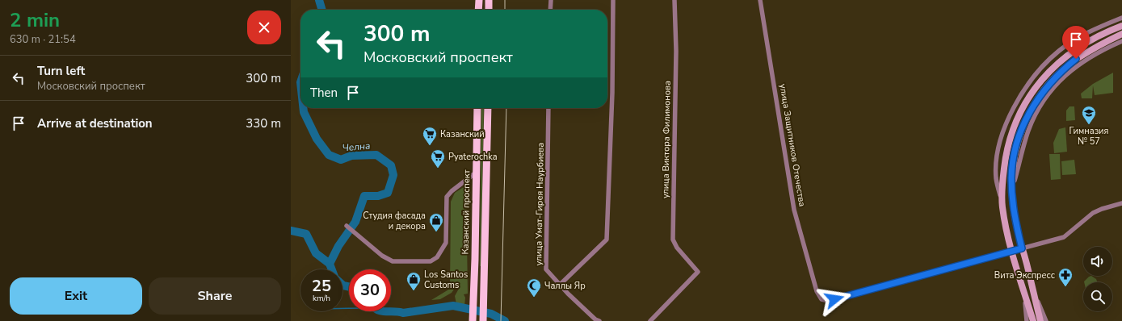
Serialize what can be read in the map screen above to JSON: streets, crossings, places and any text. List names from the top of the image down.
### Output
{
  "streets": {
    "main road": ["Казанский проспект"],
    "street": ["улица Виктора Филимонова", "улица Защитников Отечества", "улица Умат-Гирея Наурбиева"]
  },
  "water": ["Челна"],
  "places": {
    "school or university": ["Гимназия № 57"],
    "supermarket": ["Казанский", "Pyaterochka"],
    "shop": ["Студия фасада и декора", "Los Santos Customs"],
    "pharmacy": ["Вита Экспресс"],
    "mosque": ["Чаллы Яр"]
  },
  "page": {
    "heading": ["2 min", "630 m · 21:54"],
    "turn": ["300 m", "Московский проспект"],
    "list": [
      {
        "name": "Turn left",
        "note": "Московский проспект",
        "value": "300 m"
      },
      {
        "name": "Arrive at destination",
        "value": "330 m"
      }
    ],
    "then": "Then",
    "speed": "25 km/h",
    "limit": "30",
    "buttons": ["Exit", "Share"]
  }
}
